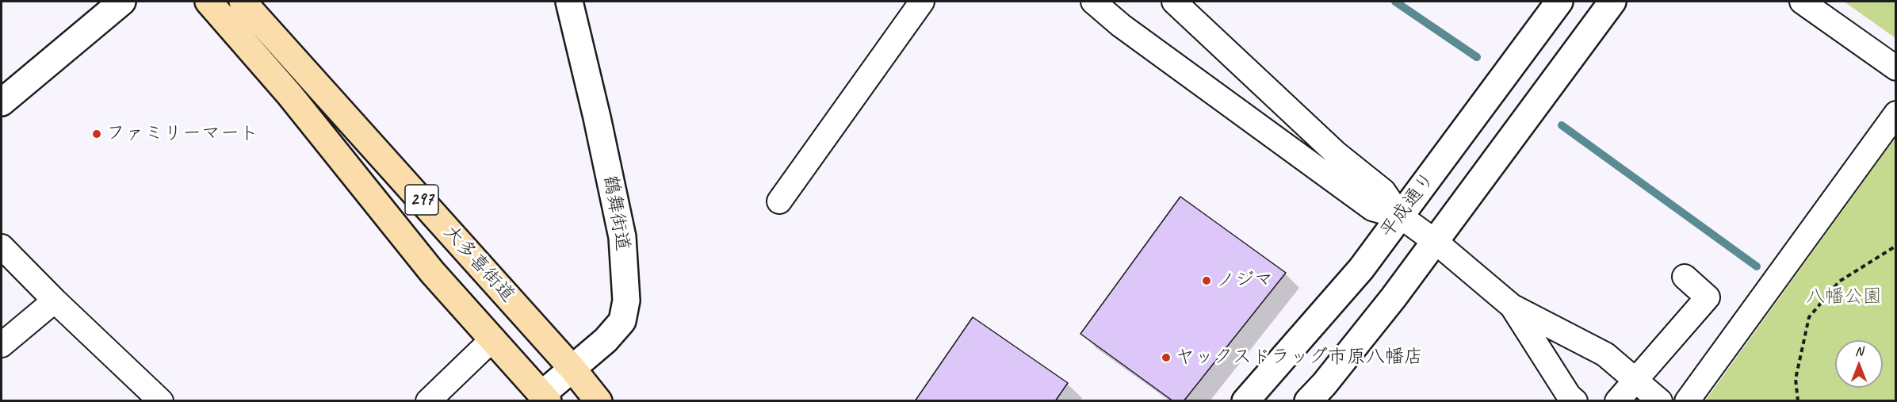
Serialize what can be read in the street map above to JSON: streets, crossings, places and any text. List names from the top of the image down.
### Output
{
  "streets": {
    "highway": ["297", "大多喜街道"],
    "street": ["平成通り", "鶴舞街道"]
  },
  "crossings": [
    ["鶴舞街道", "大多喜街道"]
  ],
  "parks": ["八幡公園"],
  "places": ["ファミリーマート", "ノジマ", "ヤックスドラッグ市原八幡店"],
  "north": "top"
}
